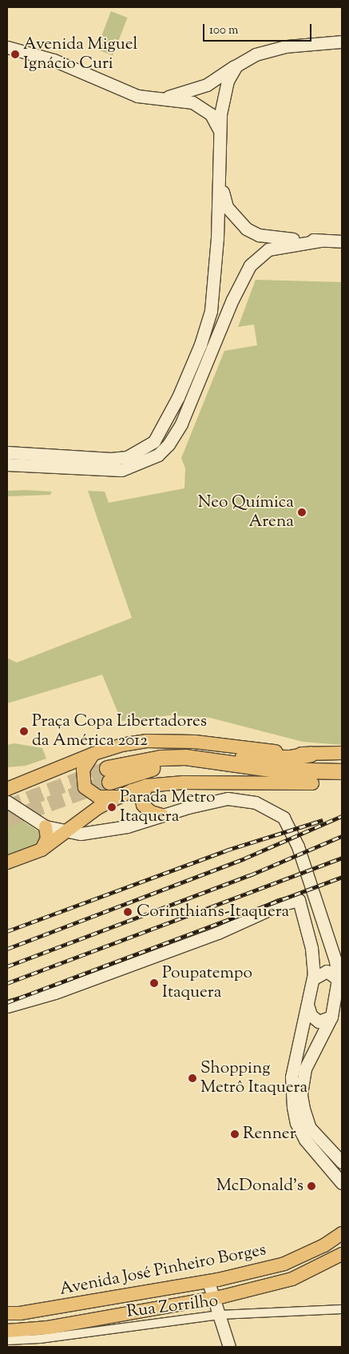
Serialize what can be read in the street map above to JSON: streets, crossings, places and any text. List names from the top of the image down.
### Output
{
  "streets": {
    "main road": ["Avenida José Pinheiro Borges"],
    "street": ["Rua Zorrilho"]
  },
  "places": [
    "Avenida Miguel Ignácio Curi",
    "Neo Química Arena",
    "Praça Copa Libertadores da América 2012",
    "Parada Metro Itaquera",
    "Corinthians-Itaquera",
    "Poupatempo Itaquera",
    "Shopping Metrô Itaquera",
    "Renner",
    "McDonald's"
  ],
  "scale_bar": "100 m"
}
